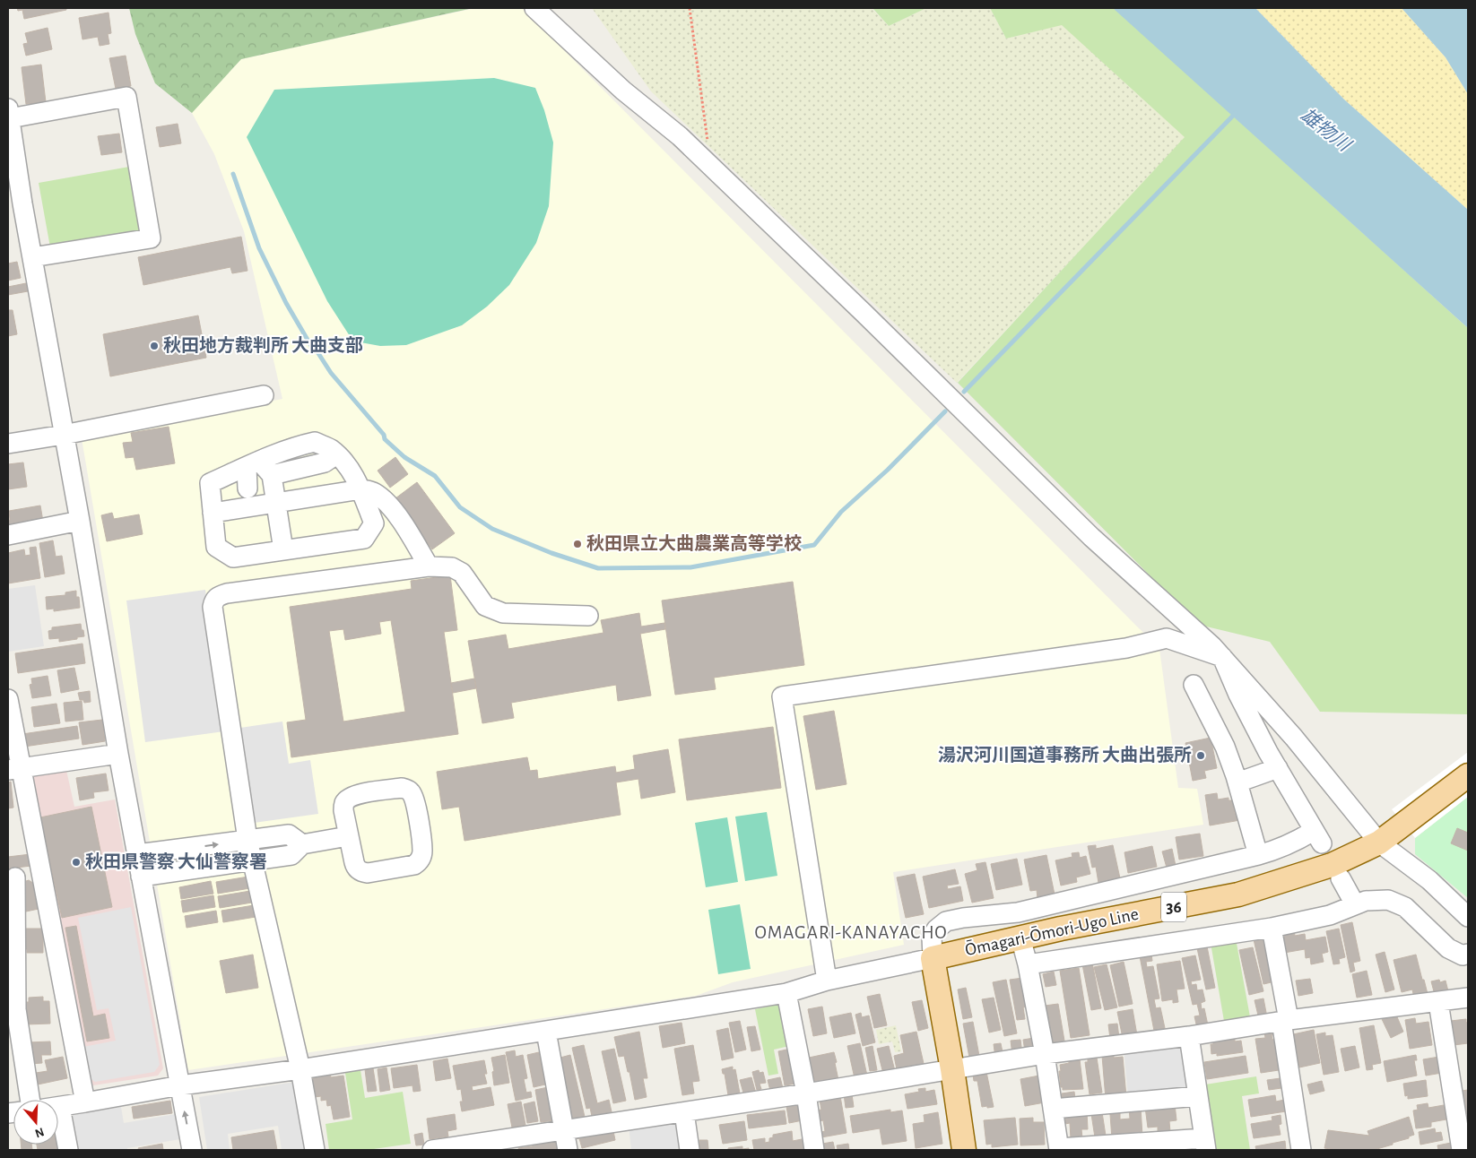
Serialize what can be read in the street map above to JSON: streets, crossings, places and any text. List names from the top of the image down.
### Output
{
  "streets": {
    "main road": ["36", "Ōmagari-Ōmori-Ugo Line"]
  },
  "districts": ["OMAGARI-KANAYACHO"],
  "water": ["雄物川"],
  "places": [
    "秋田地方裁判所 大曲支部",
    "秋田県立大曲農業高等学校",
    "湯沢河川国道事務所 大曲出張所",
    "秋田県警察 大仙警察署"
  ],
  "north": "bottom"
}
